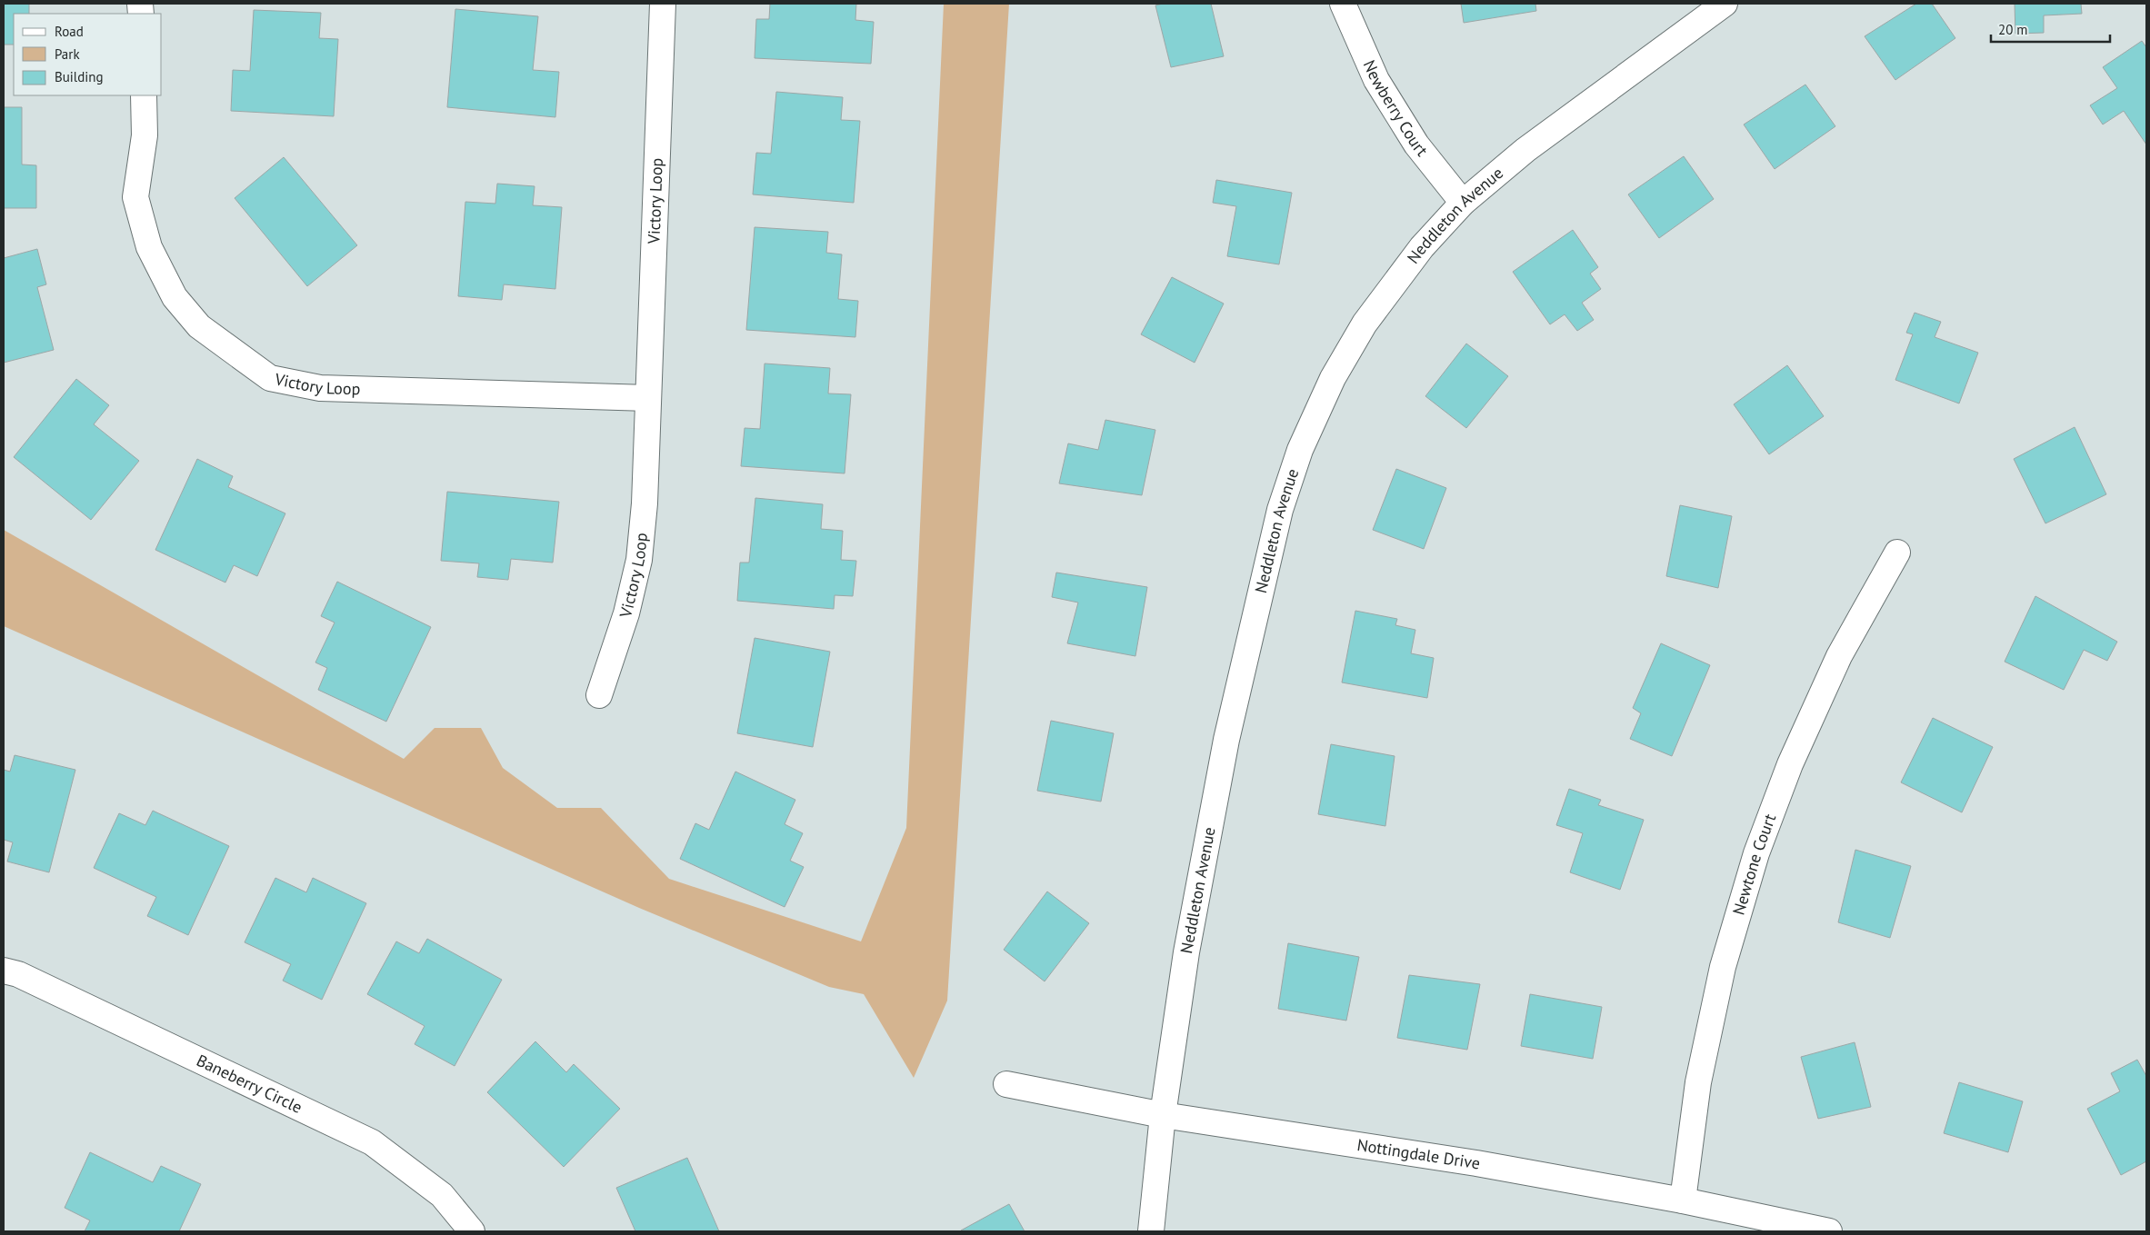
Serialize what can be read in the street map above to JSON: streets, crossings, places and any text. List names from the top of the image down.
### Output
{
  "streets": {
    "street": [
      "Newberry Court",
      "Victory Loop",
      "Neddleton Avenue",
      "Newtone Court",
      "Baneberry Circle",
      "Nottingdale Drive"
    ]
  },
  "crossings": [
    ["Newberry Court", "Neddleton Avenue"],
    ["Neddleton Avenue", "Nottingdale Drive"],
    ["Newtone Court", "Nottingdale Drive"]
  ],
  "legend": ["Road", "Park", "Building"],
  "scale_bar": "20 m"
}
